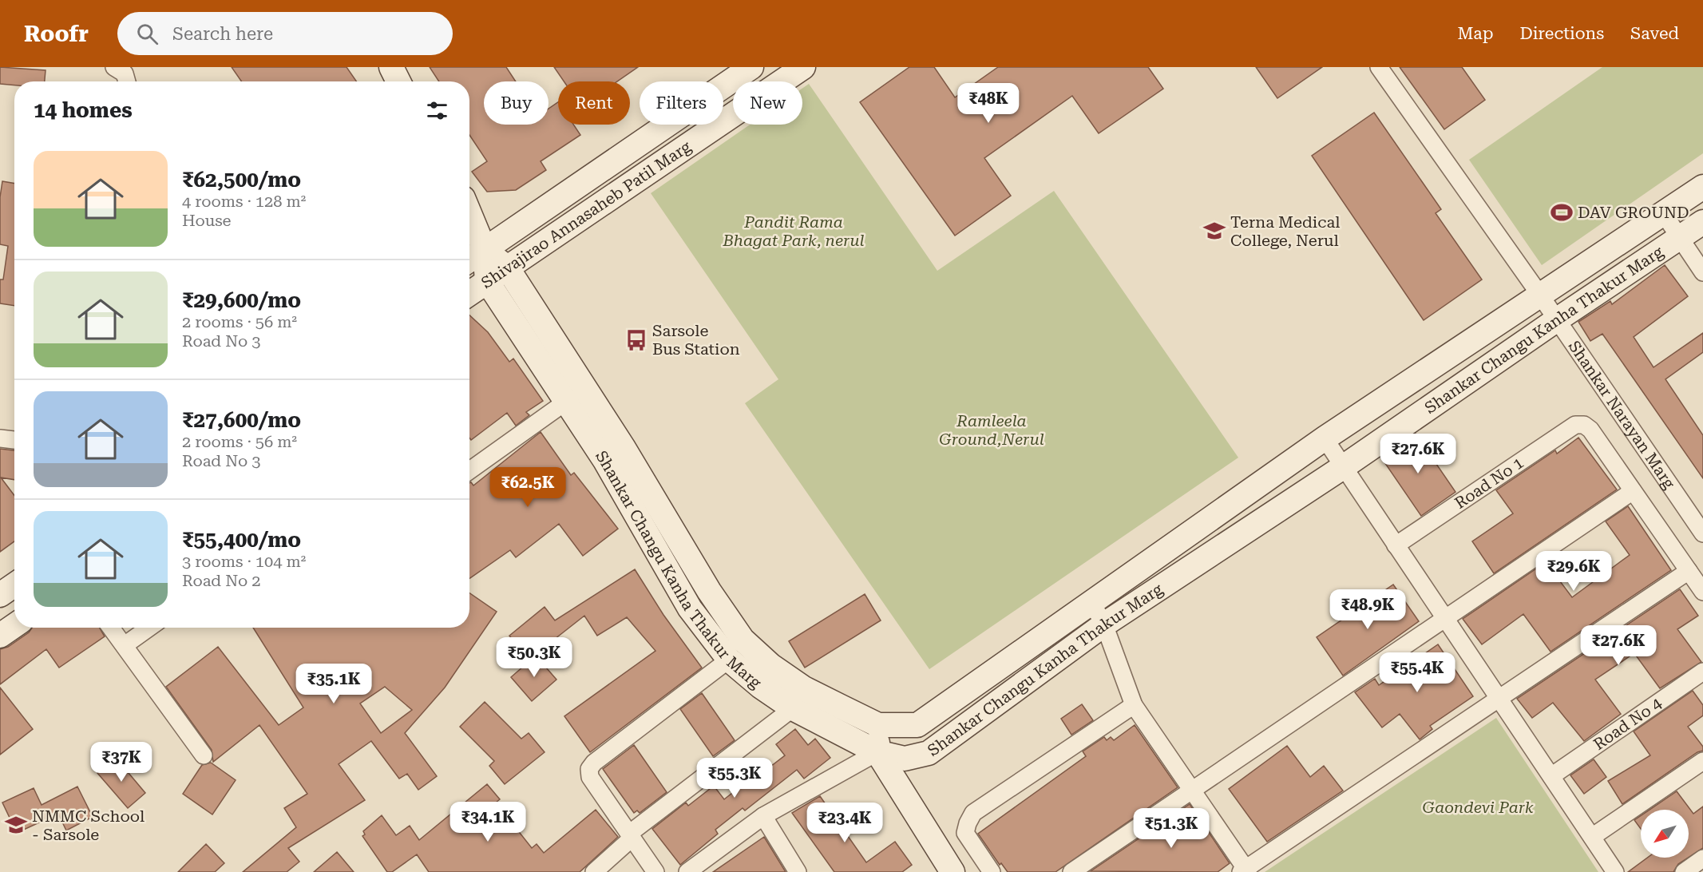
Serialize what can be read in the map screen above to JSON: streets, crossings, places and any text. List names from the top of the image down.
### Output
{
  "streets": {
    "street": [
      "Shivajirao Annasaheb Patil Marg",
      "Shankar Changu Kanha Thakur Marg",
      "Shankar Narayan Marg",
      "Road No 1",
      "Road No 4"
    ]
  },
  "crossings": [
    ["Shivajirao Annasaheb Patil Marg", "Shankar Changu Kanha Thakur Marg"],
    ["Shankar Changu Kanha Thakur Marg", "Shankar Narayan Marg"]
  ],
  "parks": ["Pandit Rama Bhagat Park, nerul", "Ramleela Ground,Nerul", "Gaondevi Park"],
  "places": {
    "sports": ["DAV GROUND"],
    "school or university": ["Terna Medical College, Nerul", "NMMC School - Sarsole"],
    "bus stop": ["Sarsole Bus Station"]
  },
  "north": "bottom left",
  "page": {
    "header": "Roofr",
    "search": "Search here",
    "nav": ["Map", "Directions", "Saved"],
    "chip": [
      "Buy",
      "Rent",
      "Filters",
      "New"
    ],
    "heading": "14 homes",
    "price": [
      "₹48K",
      "₹27.6K",
      "₹62.5K",
      "₹29.6K",
      "₹48.9K",
      "₹27.6K",
      "₹50.3K",
      "₹55.4K",
      "₹35.1K",
      "₹37K",
      "₹55.3K",
      "₹34.1K",
      "₹23.4K",
      "₹51.3K"
    ],
    "list": [
      {
        "name": "₹62,500/mo",
        "note": "4 rooms · 128 m² · House"
      },
      {
        "name": "₹29,600/mo",
        "note": "2 rooms · 56 m² · Road No 3"
      },
      {
        "name": "₹27,600/mo",
        "note": "2 rooms · 56 m² · Road No 3"
      },
      {
        "name": "₹55,400/mo",
        "note": "3 rooms · 104 m² · Road No 2"
      }
    ]
  }
}
